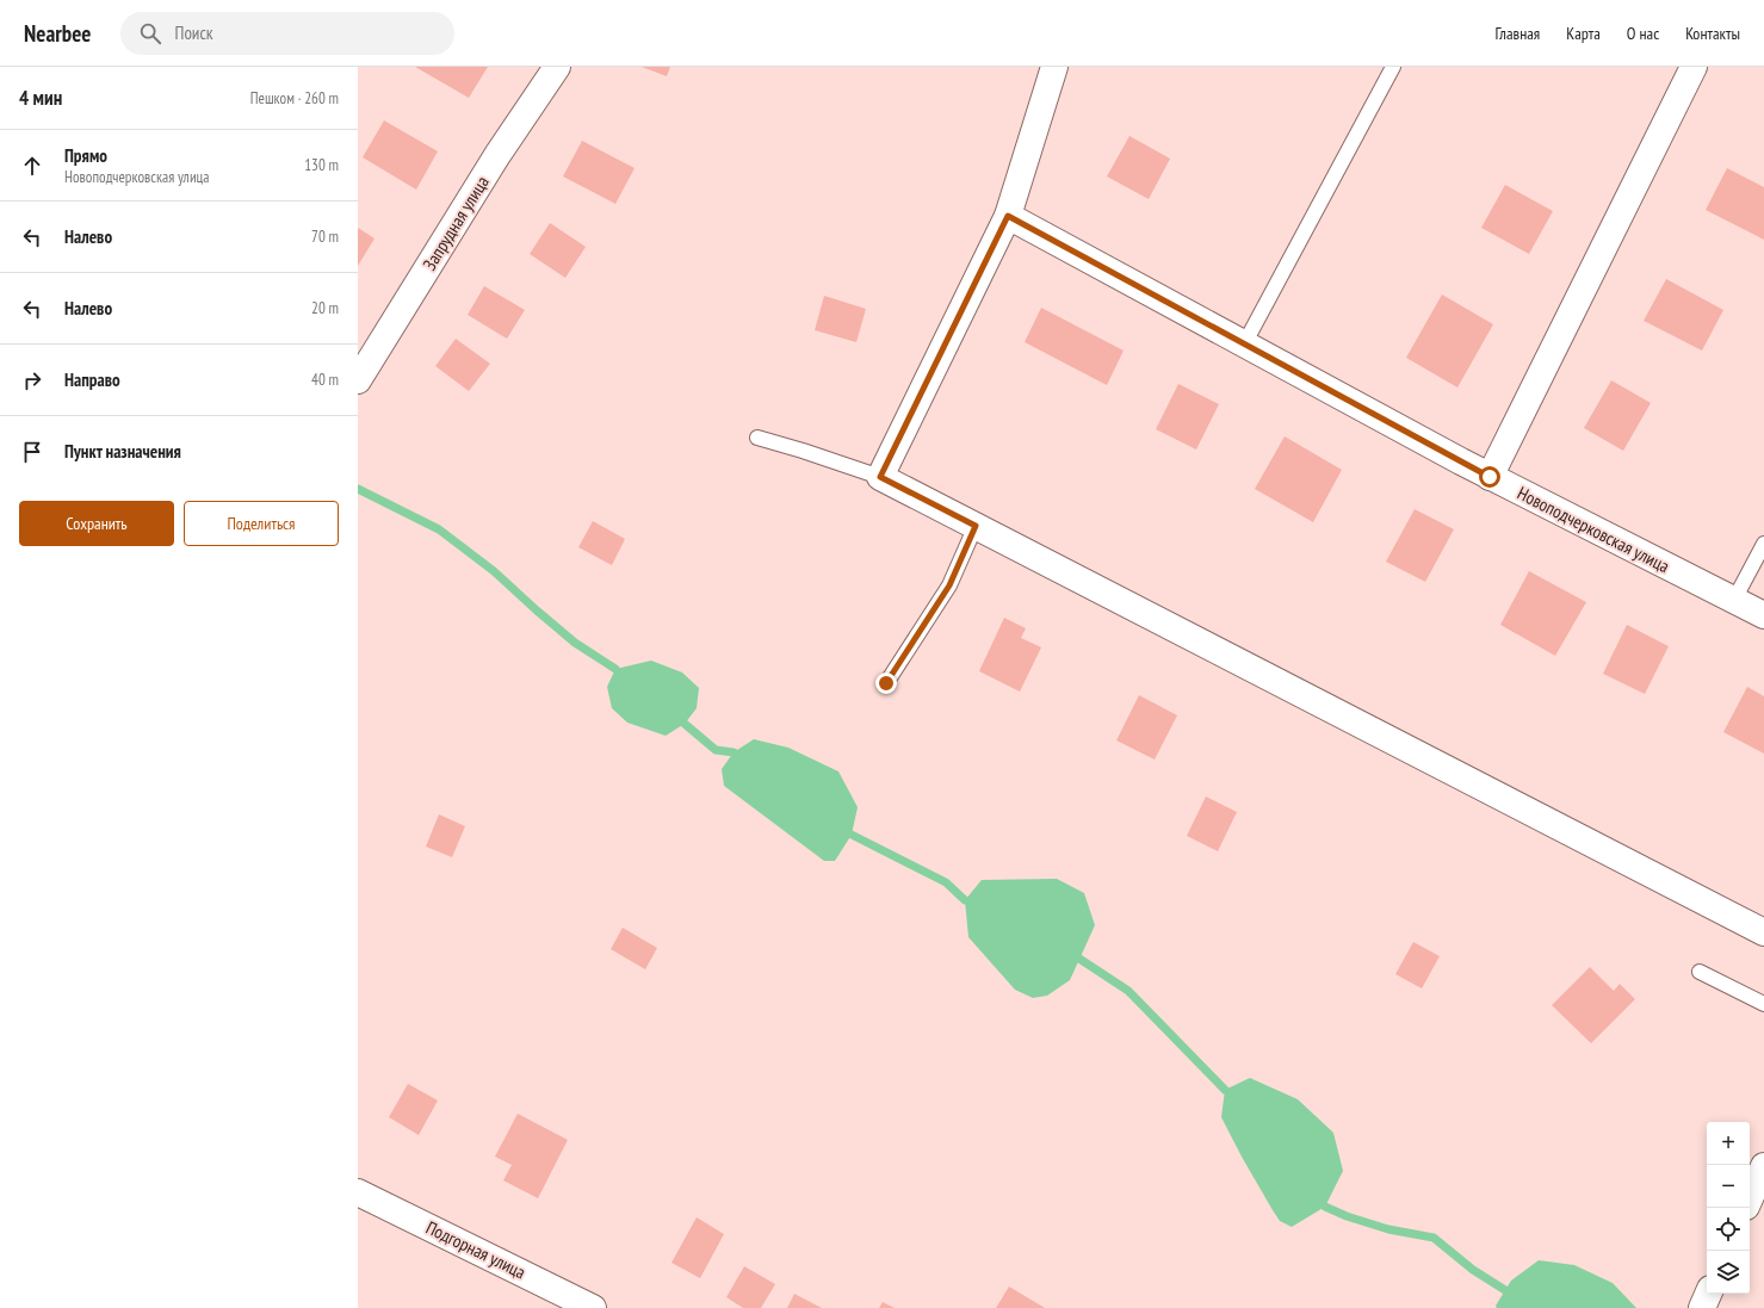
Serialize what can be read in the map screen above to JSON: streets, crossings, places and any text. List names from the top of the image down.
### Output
{
  "streets": {
    "street": ["Запрудная улица", "Новоподчерковская улица", "Подгорная улица"]
  },
  "page": {
    "header": "Nearbee",
    "search": "Поиск",
    "nav": [
      "Главная",
      "Карта",
      "О нас",
      "Контакты"
    ],
    "heading": ["4 мин", "Пешком · 260 m"],
    "list": [
      ["Прямо", "Новоподчерковская улица", "130 m"],
      ["Налево", "70 m"],
      ["Налево", "20 m"],
      ["Направо", "40 m"],
      "Пункт назначения"
    ],
    "buttons": ["Сохранить", "Поделиться"],
    "map_buttons": ["+", "−"]
  }
}
